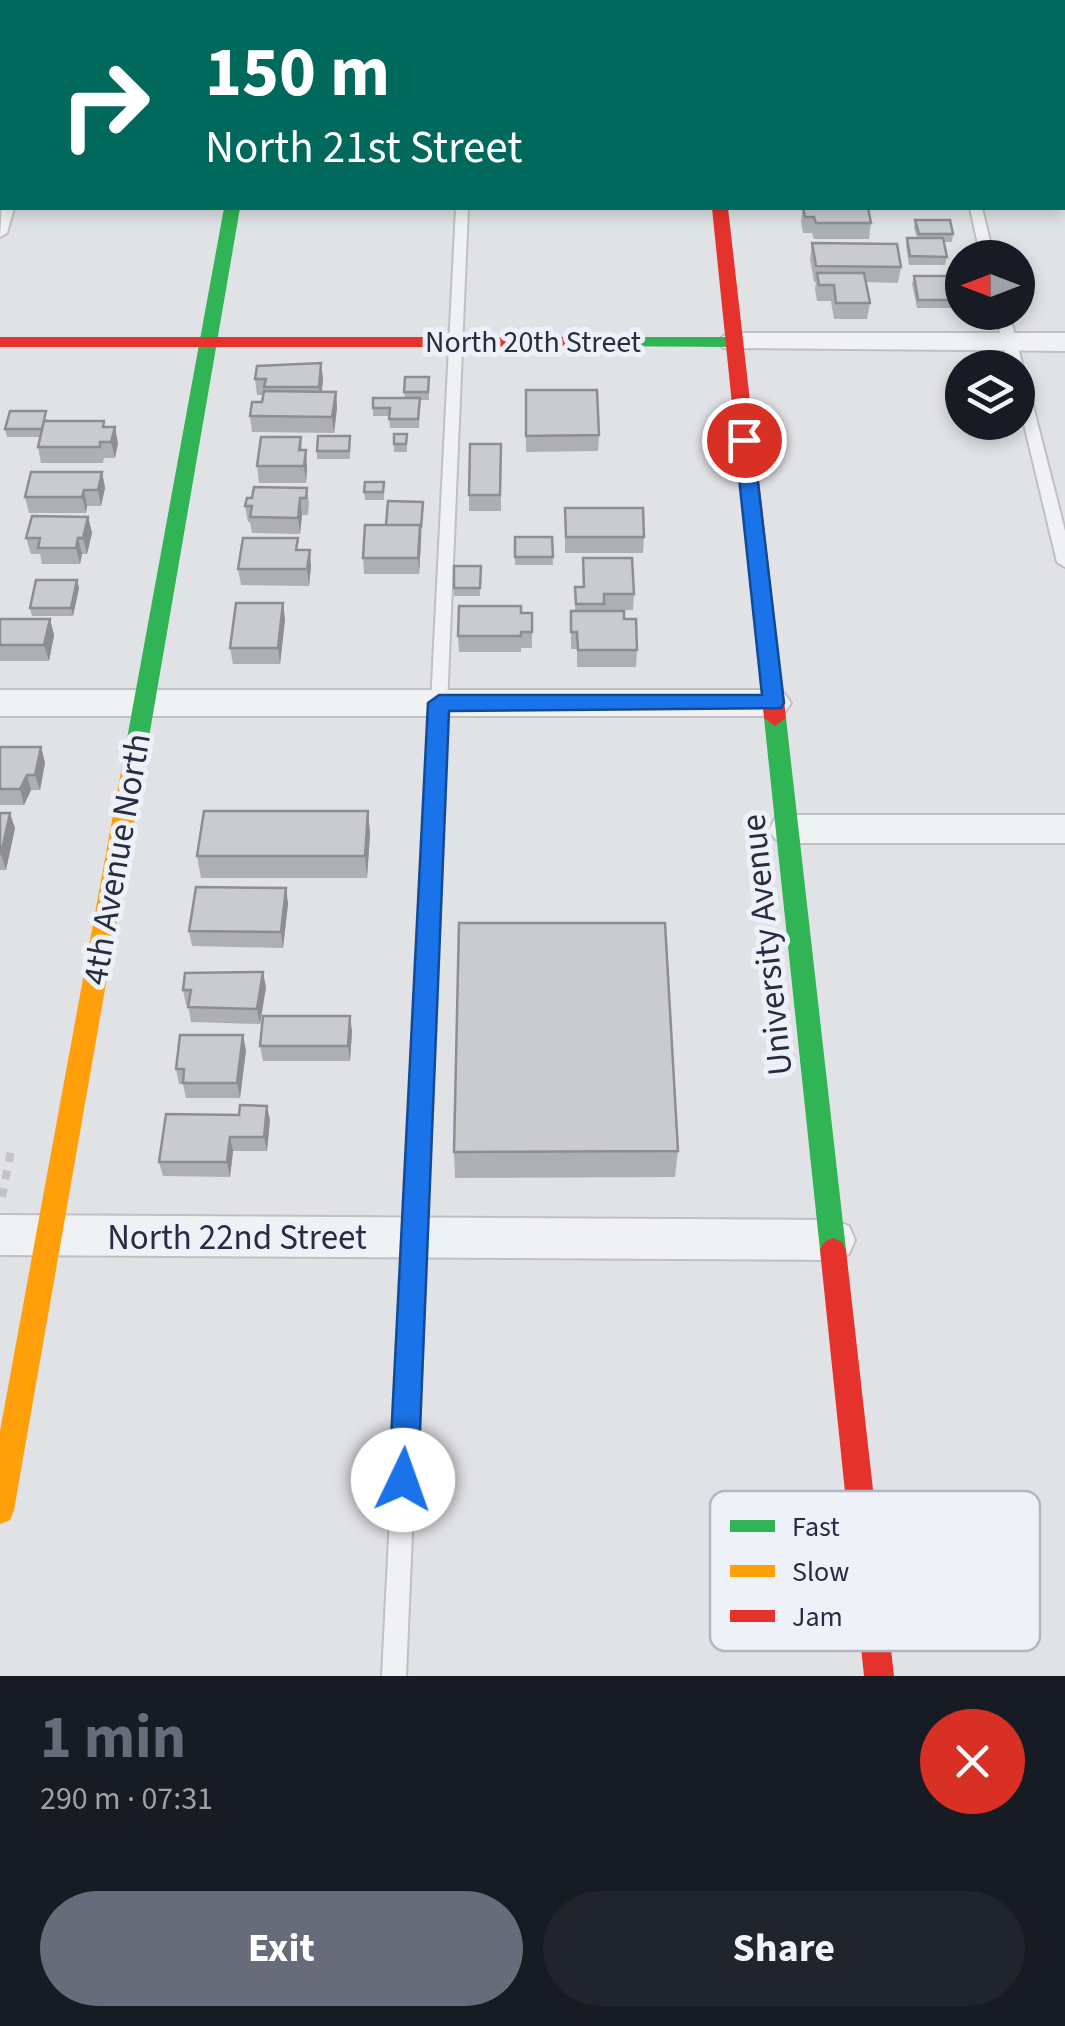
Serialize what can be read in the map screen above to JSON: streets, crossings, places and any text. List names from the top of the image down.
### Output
{
  "streets": {
    "street": [
      "North 20th Street",
      "4th Avenue North",
      "University Avenue",
      "North 22nd Street"
    ]
  },
  "crossings": [
    ["North 20th Street", "4th Avenue North"],
    ["North 20th Street", "University Avenue"],
    ["4th Avenue North", "North 22nd Street"],
    ["University Avenue", "North 22nd Street"]
  ],
  "legend": ["Fast", "Slow", "Jam"],
  "north": "left",
  "page": {
    "turn": ["150 m", "North 21st Street"],
    "heading": ["1 min", "290 m · 07:31"],
    "buttons": ["Exit", "Share"]
  }
}
